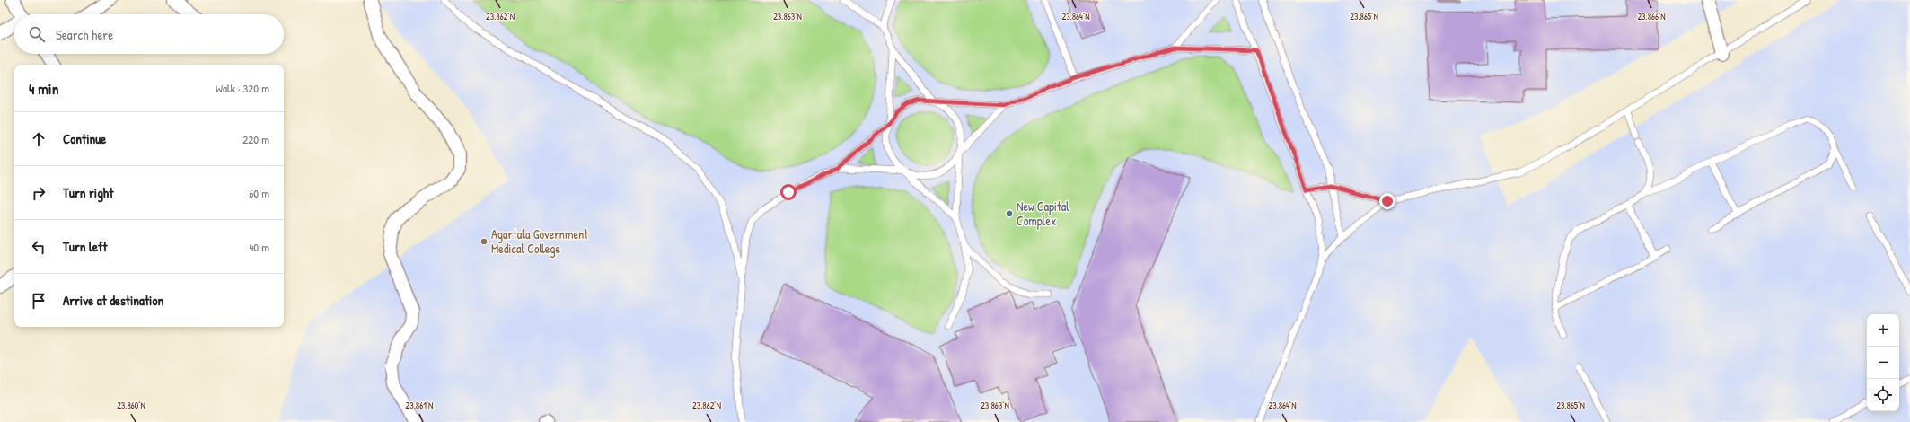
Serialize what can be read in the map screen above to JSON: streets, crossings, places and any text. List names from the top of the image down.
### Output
{
  "places": ["New Capital Complex", "Agartala Government Medical College"],
  "page": {
    "search": "Search here",
    "heading": ["4 min", "Walk · 320 m"],
    "list": [
      ["Continue", "220 m"],
      ["Turn right", "60 m"],
      ["Turn left", "40 m"],
      "Arrive at destination"
    ],
    "map_buttons": ["+", "−"]
  },
  "coordinates": [
    "23.866°N",
    "23.862°N",
    "23.863°N",
    "23.864°N",
    "23.865°N",
    "23.860°N",
    "23.861°N"
  ]
}
